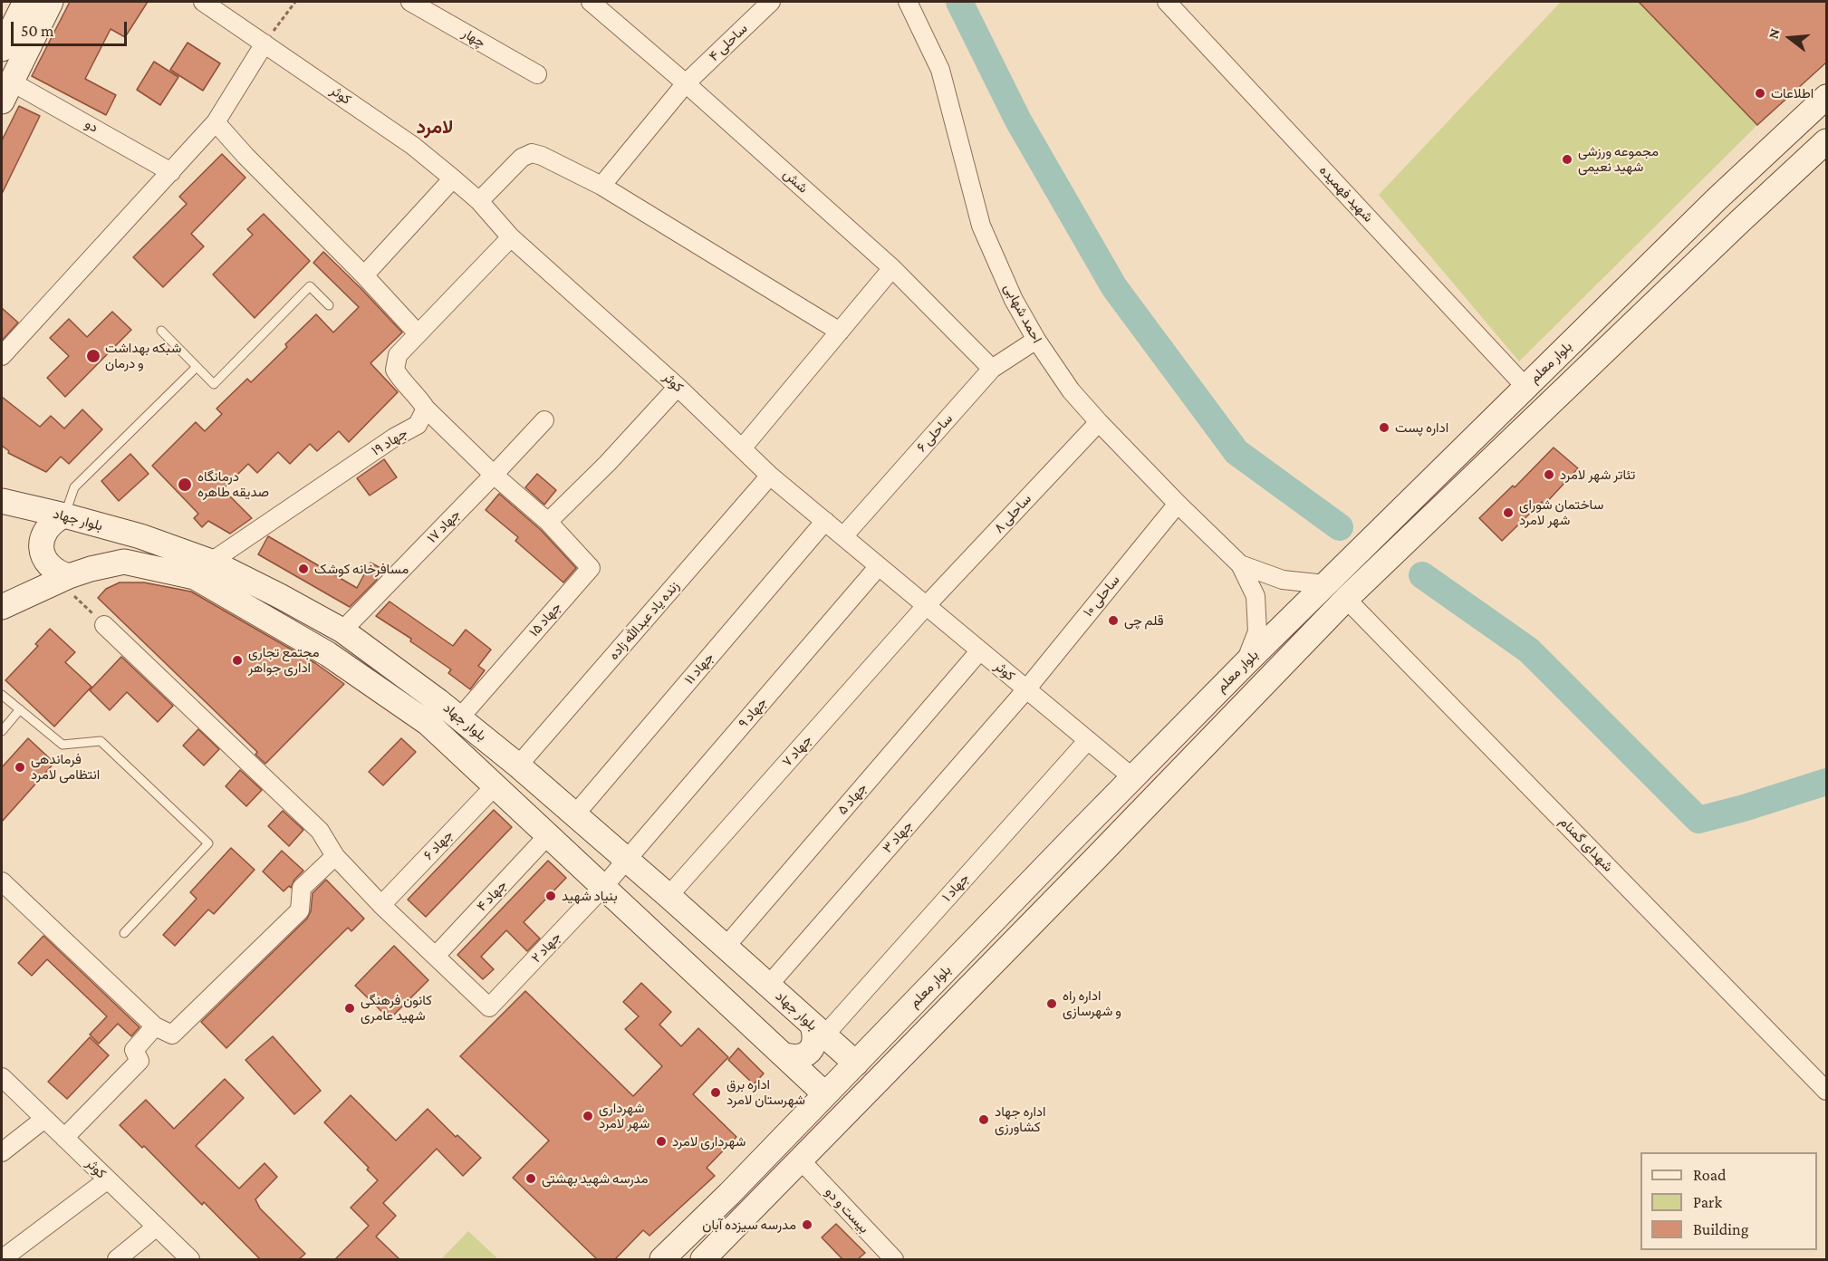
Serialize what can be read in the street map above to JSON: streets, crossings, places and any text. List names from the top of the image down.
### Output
{
  "streets": {
    "street": [
      "چهار",
      "ساحلی ۴",
      "کوثر",
      "دو",
      "شش",
      "شهید فهمیده",
      "احمد شهابی",
      "بلوار معلم",
      "ساحلی ۶",
      "جهاد ۱۹",
      "ساحلی ۸",
      "بلوار جهاد",
      "جهاد ۱۷",
      "ساحلی ۱۰",
      "جهاد ۱۵",
      "زنده یاد عبدالله زاده",
      "جهاد ۱۱",
      "جهاد ۹",
      "جهاد ۷",
      "جهاد ۵",
      "جهاد ۳",
      "شهدای گمنام",
      "جهاد ۶",
      "جهاد ۱",
      "جهاد ۴",
      "جهاد ۲",
      "بیست و دو"
    ]
  },
  "crossings": [
    ["ساحلی ۴", "شش"],
    ["کوثر", "بلوار معلم"],
    ["کوثر", "ساحلی ۶"],
    ["کوثر", "ساحلی ۸"],
    ["کوثر", "ساحلی ۱۰"],
    ["کوثر", "زنده یاد عبدالله زاده"],
    ["کوثر", "جهاد ۱۱"],
    ["کوثر", "جهاد ۹"],
    ["کوثر", "جهاد ۷"],
    ["کوثر", "جهاد ۵"],
    ["کوثر", "جهاد ۳"],
    ["کوثر", "جهاد ۱"],
    ["شش", "ساحلی ۶"],
    ["شهید فهمیده", "بلوار معلم"],
    ["احمد شهابی", "بلوار معلم"],
    ["احمد شهابی", "ساحلی ۶"],
    ["احمد شهابی", "ساحلی ۸"],
    ["احمد شهابی", "ساحلی ۱۰"],
    ["بلوار معلم", "بلوار جهاد"],
    ["بلوار معلم", "شهدای گمنام"],
    ["بلوار معلم", "بیست و دو"],
    ["جهاد ۱۹", "بلوار جهاد"],
    ["ساحلی ۸", "جهاد ۷"],
    ["بلوار جهاد", "جهاد ۱۷"],
    ["بلوار جهاد", "جهاد ۱۵"],
    ["بلوار جهاد", "زنده یاد عبدالله زاده"],
    ["بلوار جهاد", "جهاد ۱۱"],
    ["بلوار جهاد", "جهاد ۹"],
    ["بلوار جهاد", "جهاد ۷"],
    ["بلوار جهاد", "جهاد ۵"],
    ["بلوار جهاد", "جهاد ۳"],
    ["بلوار جهاد", "جهاد ۶"],
    ["بلوار جهاد", "جهاد ۱"],
    ["بلوار جهاد", "جهاد ۴"],
    ["بلوار جهاد", "جهاد ۲"],
    ["ساحلی ۱۰", "جهاد ۳"],
    ["جهاد ۹", "جهاد ۲"],
    ["جهاد ۴", "جهاد ۲"]
  ],
  "districts": ["لامرد"],
  "places": [
    "اطلاعات",
    "مجموعه ورزشی شهید نعیمی",
    "شبکه بهداشت و درمان",
    "اداره پست",
    "تئاتر شهر لامرد",
    "درمانگاه صدیقه طاهره",
    "ساختمان شورای شهر لامرد",
    "مسافرخانه کوشک",
    "قلم چی",
    "مجتمع تجاری اداری جواهر",
    "فرماندهی انتظامی لامرد",
    "بنیاد شهید",
    "اداره راه و شهرسازی",
    "کانون فرهنگی شهید عامری",
    "اداره برق شهرستان لامرد",
    "شهرداری شهر لامرد",
    "اداره جهاد کشاورزی",
    "شهرداری لامرد",
    "مدرسه شهید بهشتی",
    "مدرسه سیزده آبان"
  ],
  "legend": ["Road", "Park", "Building"],
  "scale_bar": "50 m",
  "north": "left"
}
